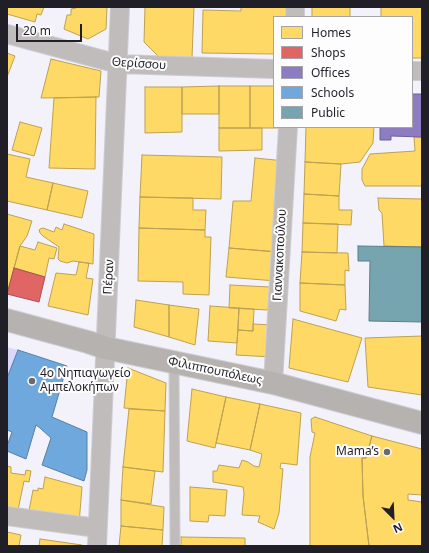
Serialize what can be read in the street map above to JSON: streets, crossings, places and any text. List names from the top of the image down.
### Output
{
  "streets": {
    "main road": ["Φιλιππουπόλεως"],
    "street": ["Θερίσσου", "Γιαννακοπούλου", "Πέραν"]
  },
  "crossings": [
    ["Θερίσσου", "Πέραν"],
    ["Γιαννακοπούλου", "Φιλιππουπόλεως"],
    ["Πέραν", "Φιλιππουπόλεως"]
  ],
  "places": ["4ο Νηπιαγωγείο Αμπελοκήπων", "Mama’s"],
  "legend": [
    "Homes",
    "Shops",
    "Offices",
    "Schools",
    "Public"
  ],
  "scale_bar": "20 m",
  "north": "bottom right"
}
